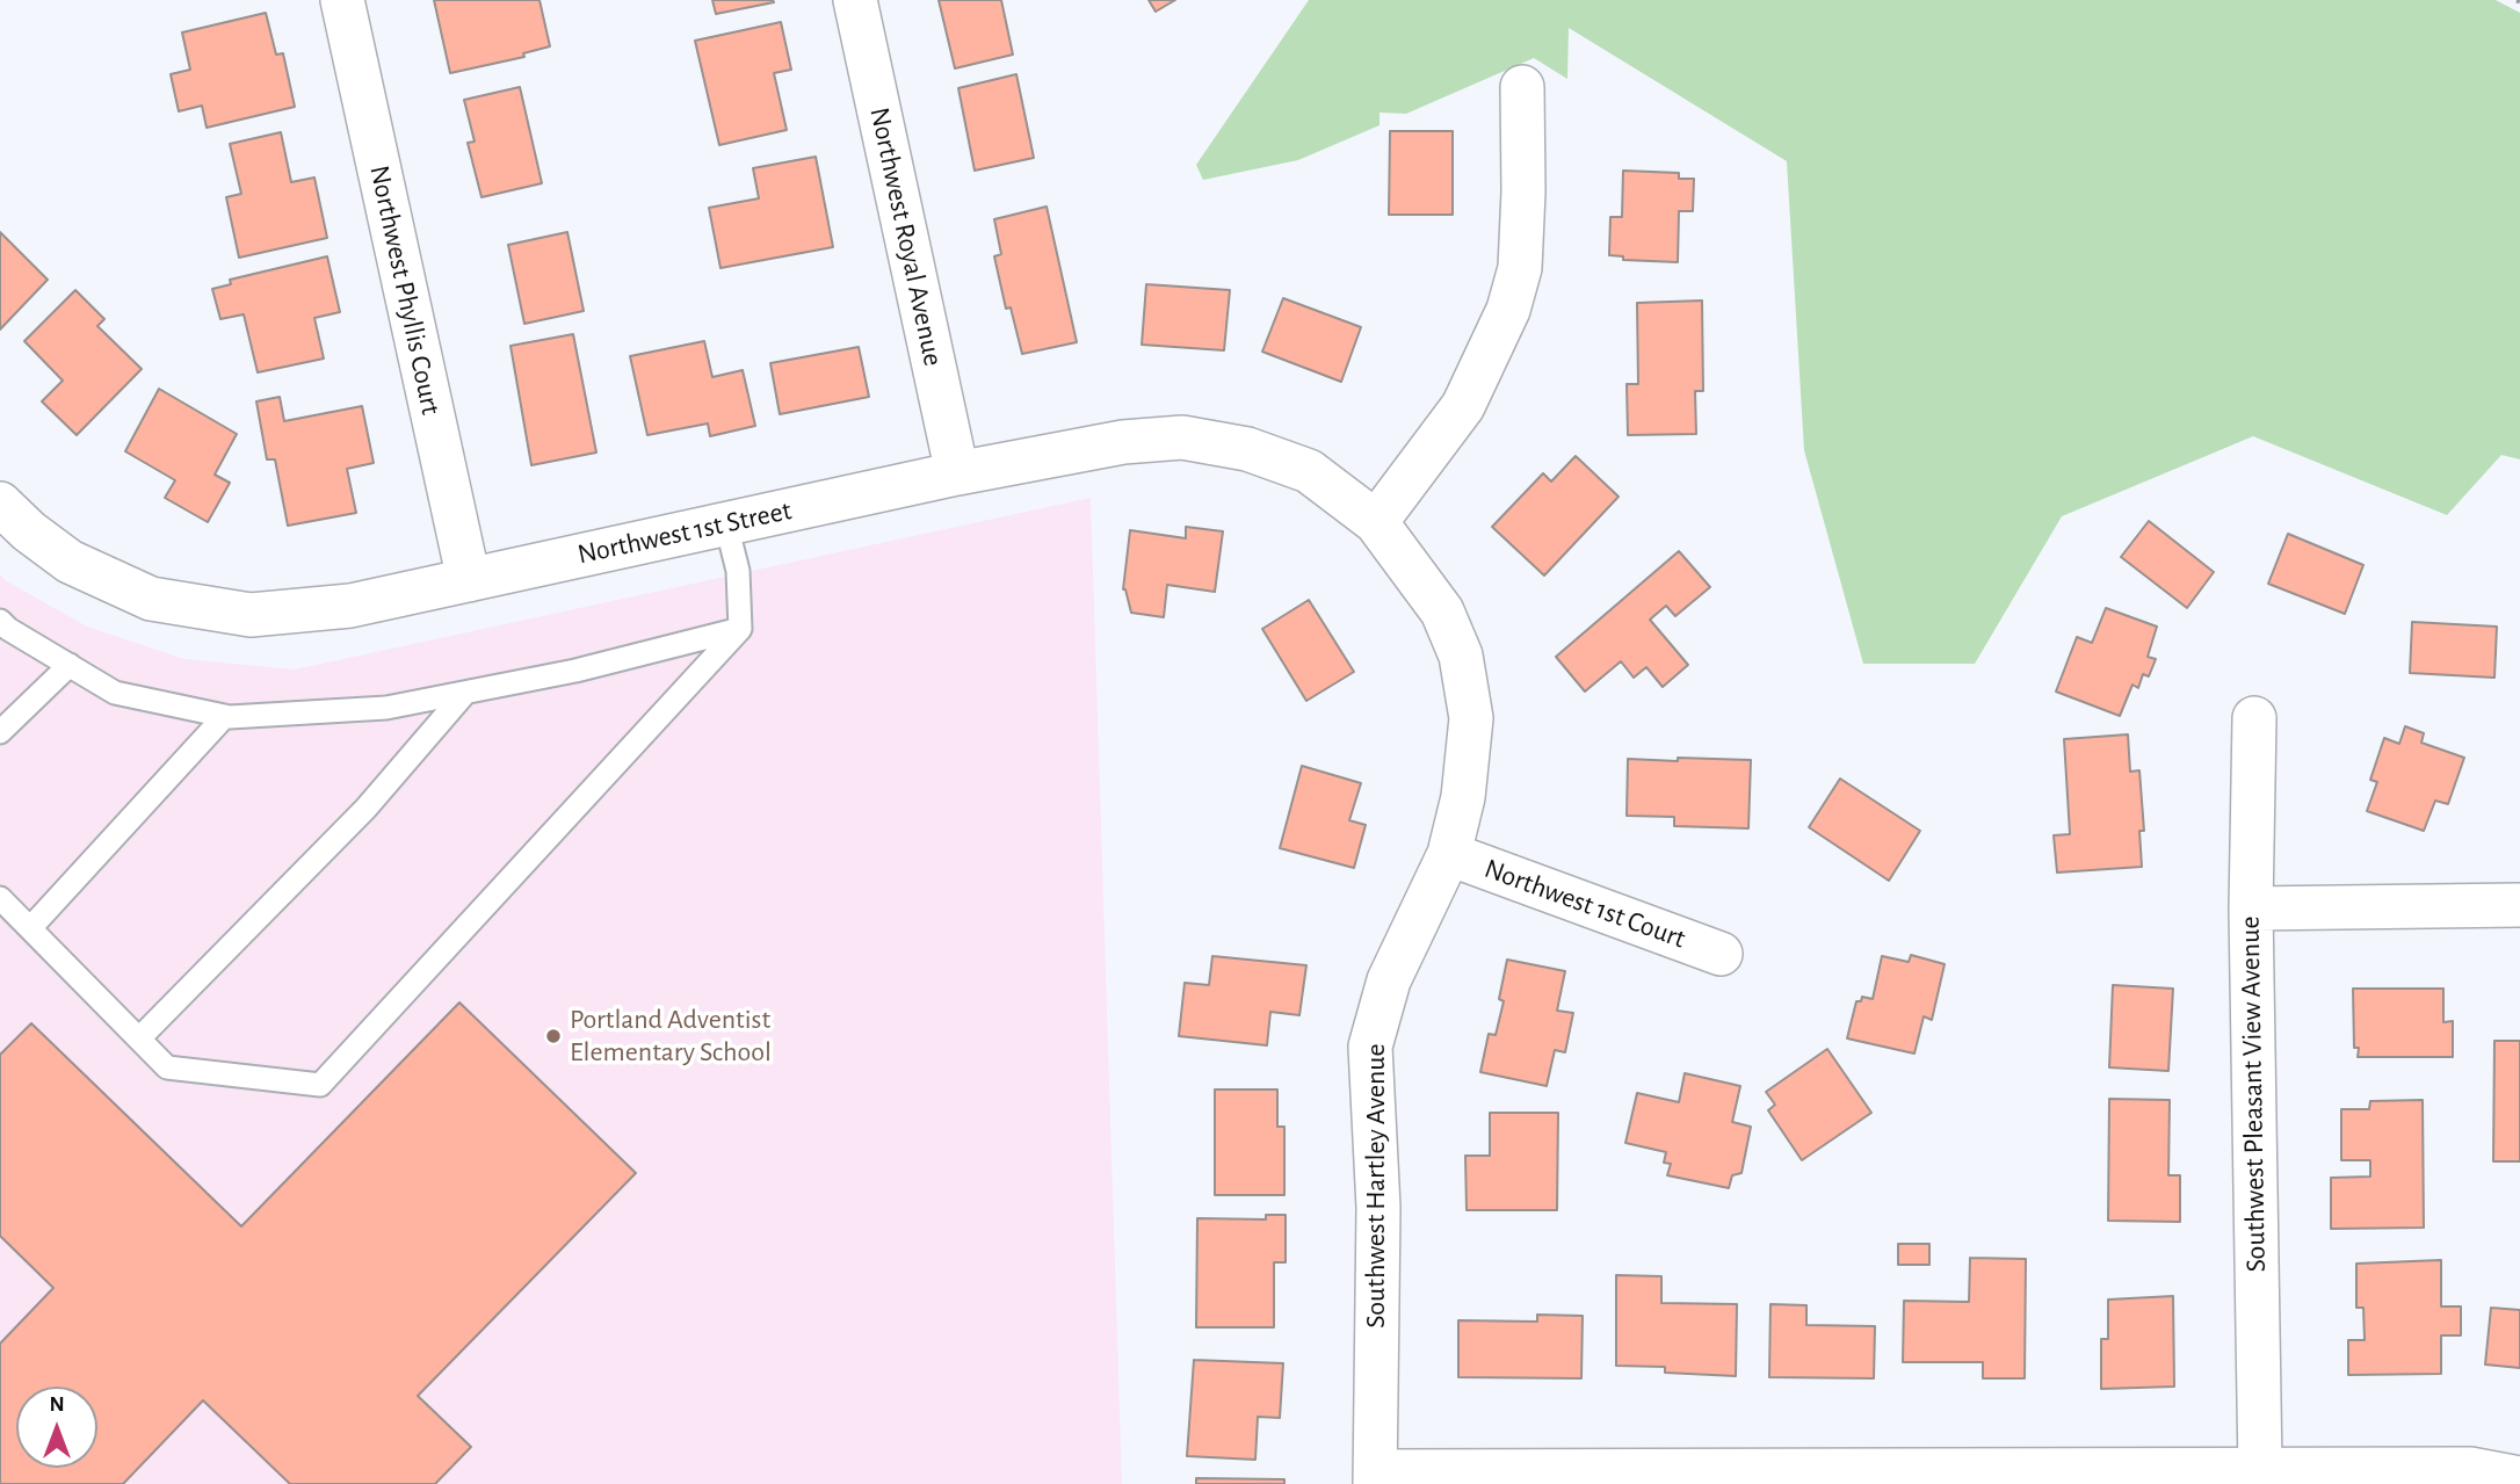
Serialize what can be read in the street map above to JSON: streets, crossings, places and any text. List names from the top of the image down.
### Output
{
  "streets": {
    "street": [
      "Northwest Royal Avenue",
      "Northwest Phyllis Court",
      "Northwest 1st Street",
      "Northwest 1st Court",
      "Southwest Pleasant View Avenue",
      "Southwest Hartley Avenue"
    ]
  },
  "crossings": [
    ["Northwest Royal Avenue", "Northwest 1st Street"],
    ["Northwest Phyllis Court", "Northwest 1st Street"],
    ["Northwest 1st Street", "Southwest Hartley Avenue"],
    ["Northwest 1st Court", "Southwest Hartley Avenue"]
  ],
  "places": ["Portland Adventist Elementary School"],
  "north": "top"
}
